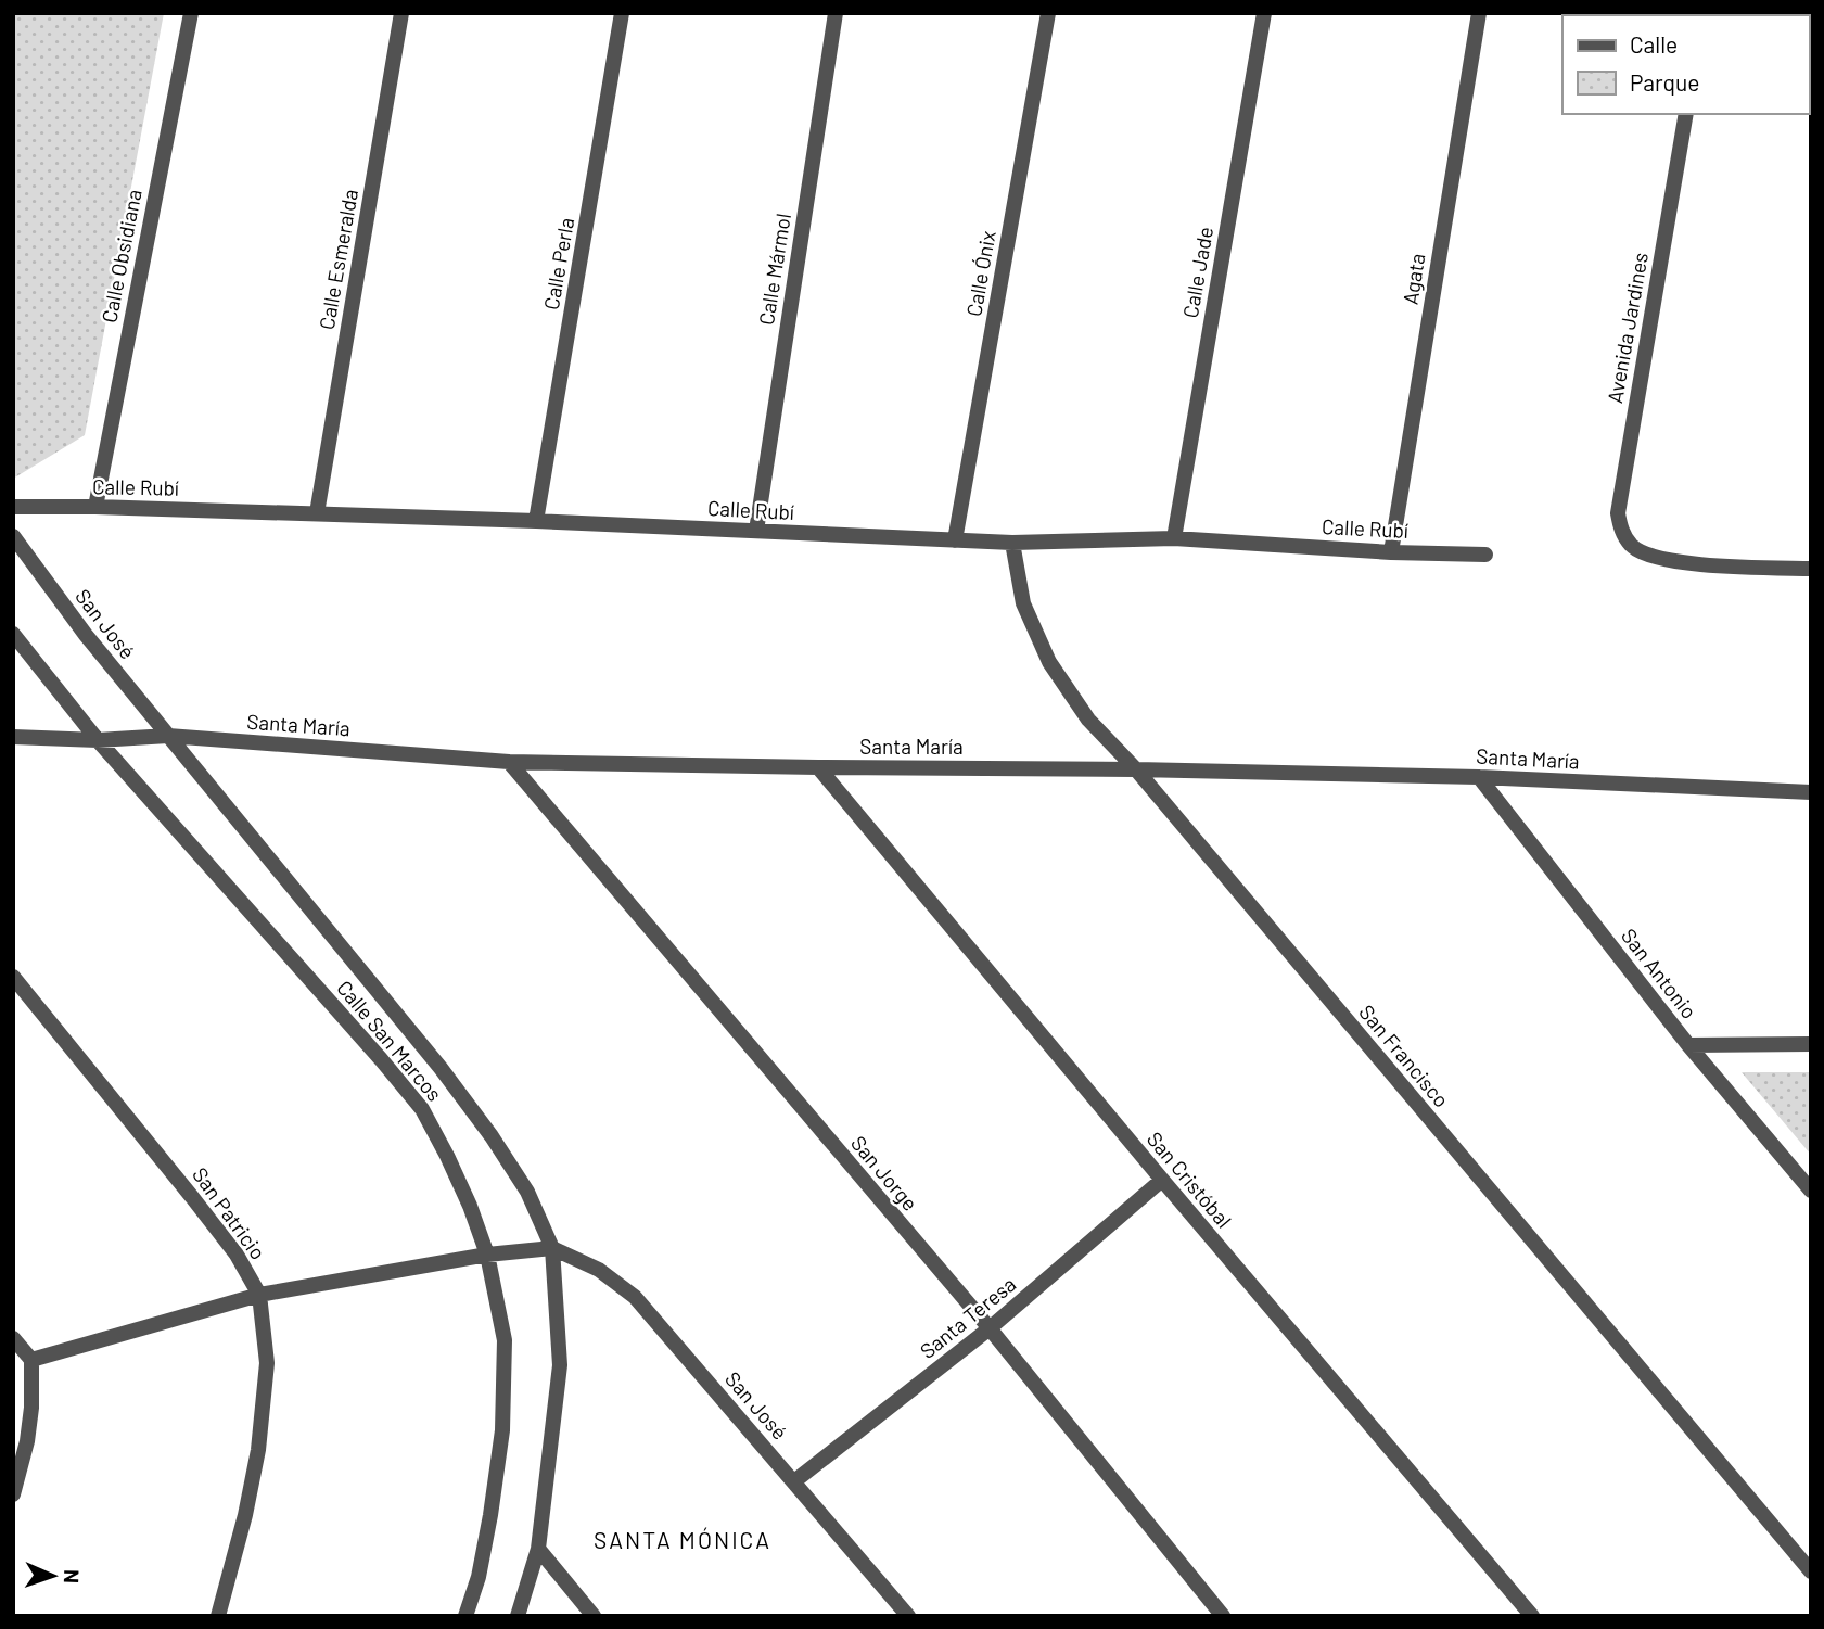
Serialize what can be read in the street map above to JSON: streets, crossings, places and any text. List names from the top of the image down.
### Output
{
  "streets": {
    "street": [
      "Calle Obsidiana",
      "Calle Esmeralda",
      "Calle Perla",
      "Calle Mármol",
      "Calle Jade",
      "Calle Ónix",
      "Agata",
      "Avenida Jardines",
      "Calle Rubí",
      "San José",
      "Santa María",
      "San Antonio",
      "Calle San Marcos",
      "San Francisco",
      "San Jorge",
      "San Cristóbal",
      "San Patricio",
      "Santa Teresa"
    ]
  },
  "crossings": [
    ["Calle Obsidiana", "Calle Rubí"],
    ["Calle Esmeralda", "Calle Rubí"],
    ["Calle Perla", "Calle Rubí"],
    ["Calle Mármol", "Calle Rubí"],
    ["Calle Jade", "Calle Rubí"],
    ["Calle Ónix", "Calle Rubí"],
    ["Agata", "Calle Rubí"],
    ["Calle Rubí", "San Francisco"],
    ["San José", "Santa María"],
    ["San José", "Calle San Marcos"],
    ["San José", "Santa Teresa"],
    ["Santa María", "San Antonio"],
    ["Santa María", "Calle San Marcos"],
    ["Santa María", "San Francisco"],
    ["Santa María", "San Jorge"],
    ["Santa María", "San Cristóbal"],
    ["San Jorge", "Santa Teresa"],
    ["San Cristóbal", "Santa Teresa"]
  ],
  "districts": ["SANTA MÓNICA"],
  "legend": ["Calle", "Parque"],
  "north": "right"
}
